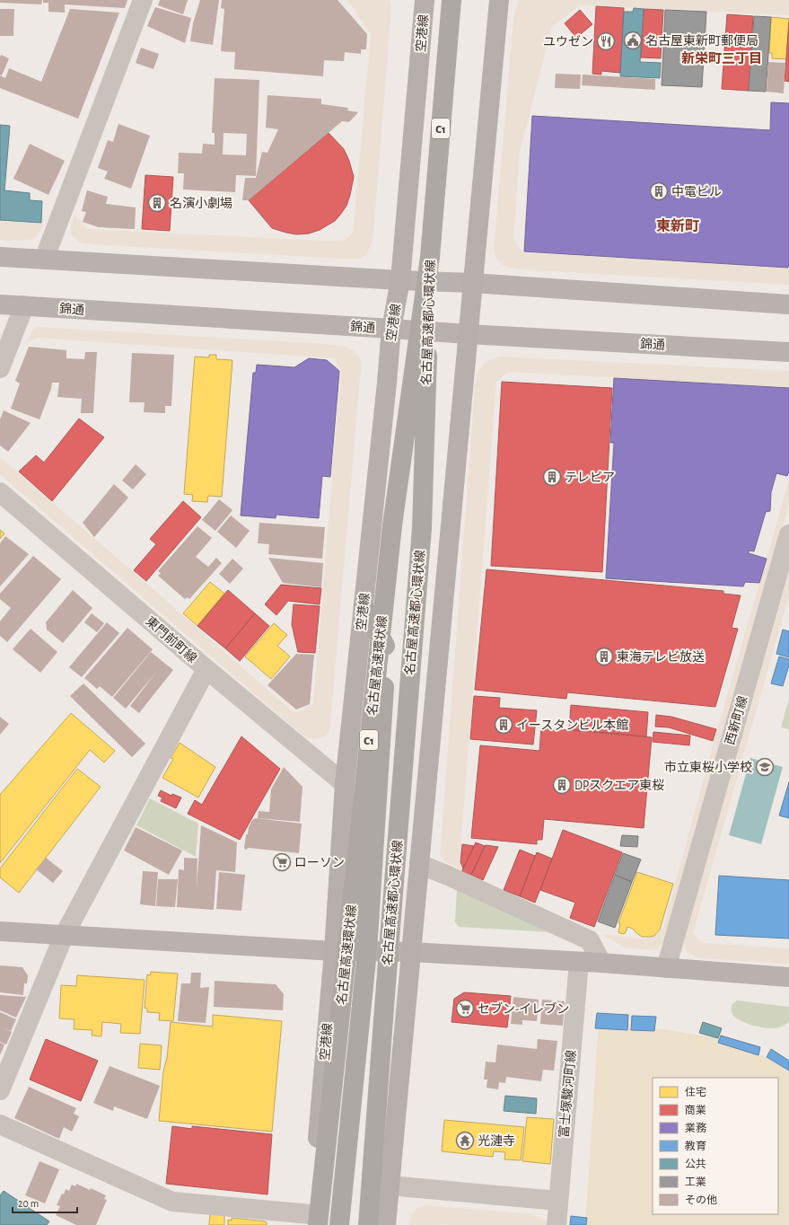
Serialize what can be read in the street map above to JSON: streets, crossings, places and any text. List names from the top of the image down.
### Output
{
  "streets": {
    "highway": ["C1", "名古屋高速都心環状線", "名古屋高速環状線"],
    "main road": ["空港線"],
    "street": [
      "錦通",
      "東門前町線",
      "西新町線",
      "富士塚駿河町線"
    ]
  },
  "crossings": [
    ["空港線", "錦通"],
    ["空港線", "東門前町線"],
    ["空港線", "名古屋高速環状線"],
    ["名古屋高速都心環状線", "名古屋高速環状線"]
  ],
  "districts": ["新栄町三丁目", "東新町"],
  "places": {
    "public building": ["名古屋東新町郵便局"],
    "restaurant": ["ユウゼン"],
    "building": [
      "中電ビル",
      "名演小劇場",
      "テレピア",
      "東海テレビ放送",
      "イースタンビル本館",
      "DPスクエア東桜"
    ],
    "school or university": ["市立東桜小学校"],
    "supermarket": ["ローソン", "セブン-イレブン"],
    "temple": ["光漣寺"]
  },
  "legend": [
    "住宅",
    "商業",
    "業務",
    "教育",
    "公共",
    "工業",
    "その他"
  ],
  "scale_bar": "20 m"
}
